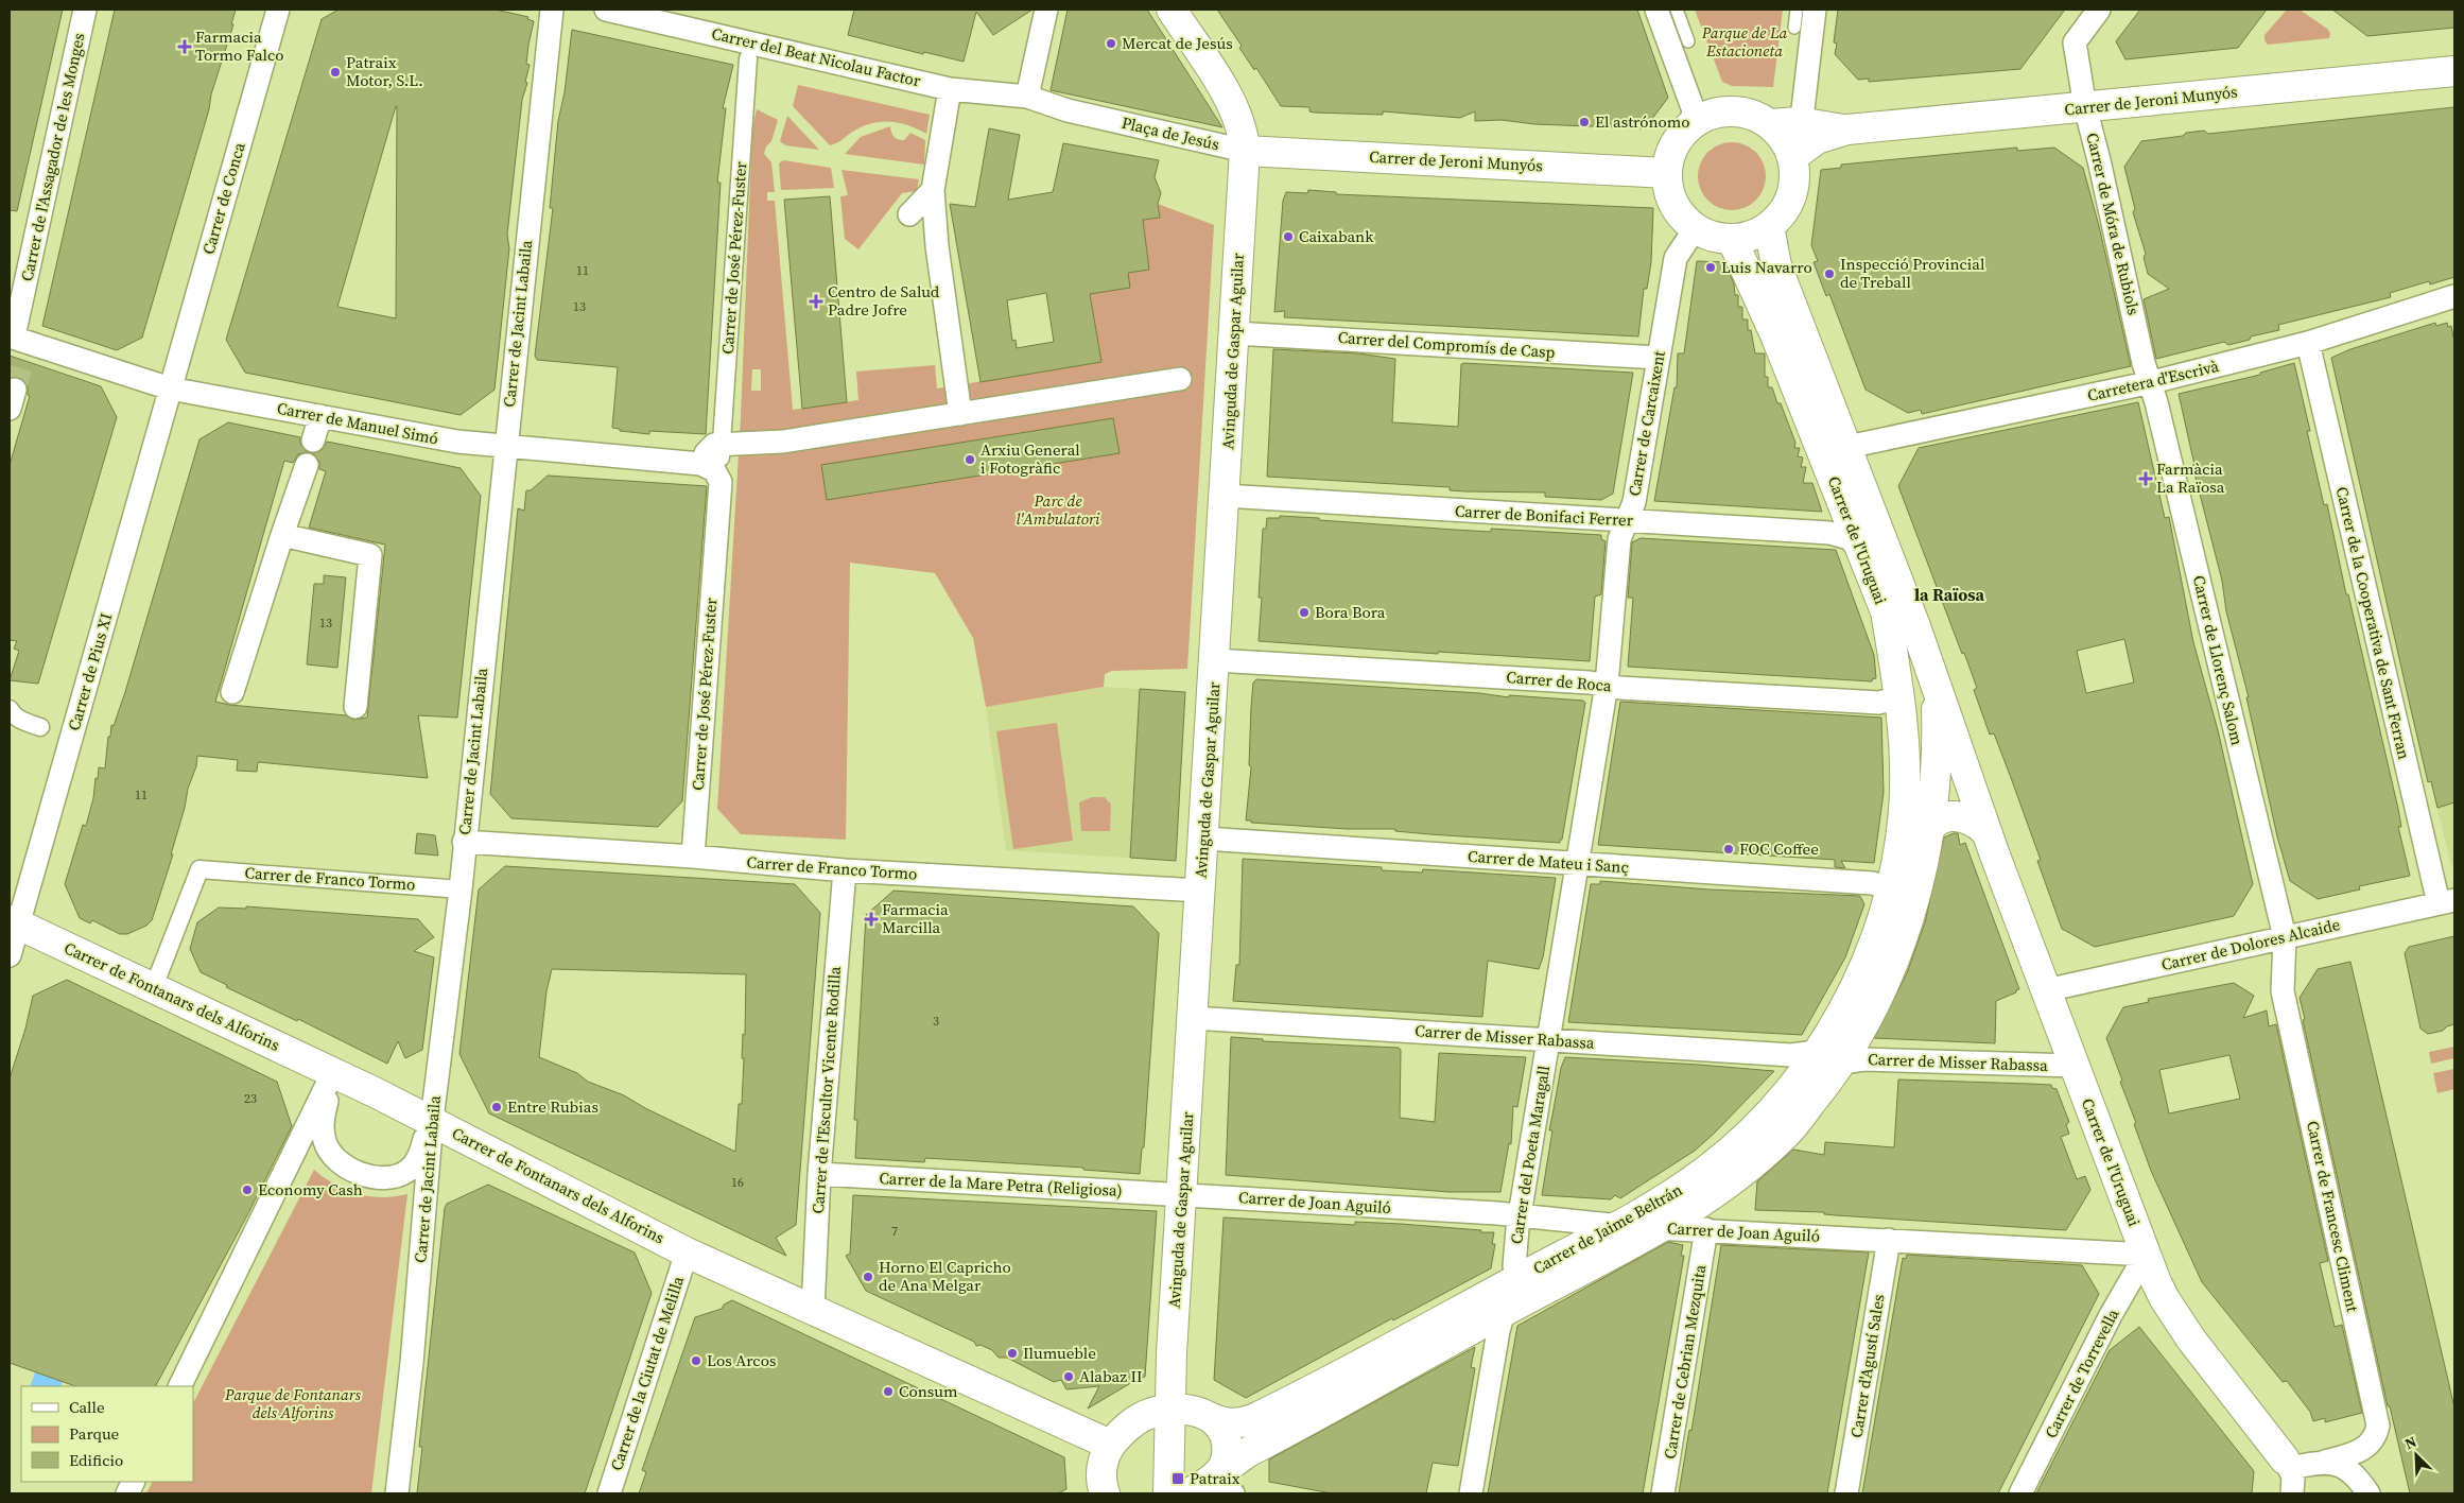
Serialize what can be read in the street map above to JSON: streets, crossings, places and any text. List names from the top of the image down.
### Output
{
  "streets": {
    "street": [
      "Carrer del Beat Nicolau Factor",
      "Carrer de Jeroni Munyós",
      "Plaça de Jesús",
      "Carrer de l'Assagador de les Monges",
      "Carrer de Conca",
      "Carrer de Móra de Rubiols",
      "Carrer de José Pérez-Fuster",
      "Carrer de Jacint Labaila",
      "Carrer del Compromís de Casp",
      "Avinguda de Gaspar Aguilar",
      "Carretera d'Escrivà",
      "Carrer de Manuel Simó",
      "Carrer de Carcaixent",
      "Carrer de Bonifaci Ferrer",
      "Carrer de l'Uruguai",
      "Carrer de la Cooperativa de Sant Ferran",
      "Carrer de Llorenç Salom",
      "Carrer de Pius XI",
      "Carrer de Roca",
      "Carrer de Mateu i Sanç",
      "Carrer de Franco Tormo",
      "Carrer de Dolores Alcaide",
      "Carrer de Fontanars dels Alforins",
      "Carrer de Misser Rabassa",
      "Carrer de l'Escultor Vicente Rodilla",
      "Carrer del Poeta Maragall",
      "Carrer de la Mare Petra (Religiosa)",
      "Carrer de Joan Aguiló",
      "Carrer de Francesc Climent",
      "Carrer de Jaime Beltrán",
      "Carrer de Cebrian Mezquita",
      "Carrer d'Agustí Sales",
      "Carrer de la Ciutat de Melilla",
      "Carrer de Torrevella"
    ]
  },
  "crossings": [
    ["Carrer del Beat Nicolau Factor", "Plaça de Jesús"],
    ["Carrer de Jeroni Munyós", "Plaça de Jesús"],
    ["Carrer de Jeroni Munyós", "Carrer de Móra de Rubiols"],
    ["Carrer de Jeroni Munyós", "Avinguda de Gaspar Aguilar"],
    ["Carrer de Jeroni Munyós", "Carrer de Carcaixent"],
    ["Carrer de Jeroni Munyós", "Carrer de l'Uruguai"],
    ["Plaça de Jesús", "Avinguda de Gaspar Aguilar"],
    ["Carrer de l'Assagador de les Monges", "Carrer de Manuel Simó"],
    ["Carrer de Conca", "Carrer de Manuel Simó"],
    ["Carrer de Conca", "Carrer de Pius XI"],
    ["Carrer de Móra de Rubiols", "Carretera d'Escrivà"],
    ["Carrer de Móra de Rubiols", "Carrer de Llorenç Salom"],
    ["Carrer de José Pérez-Fuster", "Carrer de Manuel Simó"],
    ["Carrer de José Pérez-Fuster", "Carrer de Franco Tormo"],
    ["Carrer de Jacint Labaila", "Carrer de Manuel Simó"],
    ["Carrer de Jacint Labaila", "Carrer de Franco Tormo"],
    ["Carrer de Jacint Labaila", "Carrer de Fontanars dels Alforins"],
    ["Carrer del Compromís de Casp", "Avinguda de Gaspar Aguilar"],
    ["Carrer del Compromís de Casp", "Carrer de Carcaixent"],
    ["Avinguda de Gaspar Aguilar", "Carrer de Bonifaci Ferrer"],
    ["Avinguda de Gaspar Aguilar", "Carrer de Roca"],
    ["Avinguda de Gaspar Aguilar", "Carrer de Mateu i Sanç"],
    ["Avinguda de Gaspar Aguilar", "Carrer de Franco Tormo"],
    ["Avinguda de Gaspar Aguilar", "Carrer de Misser Rabassa"],
    ["Avinguda de Gaspar Aguilar", "Carrer de la Mare Petra (Religiosa)"],
    ["Avinguda de Gaspar Aguilar", "Carrer de Joan Aguiló"],
    ["Carretera d'Escrivà", "Carrer de l'Uruguai"],
    ["Carretera d'Escrivà", "Carrer de la Cooperativa de Sant Ferran"],
    ["Carretera d'Escrivà", "Carrer de Llorenç Salom"],
    ["Carrer de Manuel Simó", "Carrer de Pius XI"],
    ["Carrer de Carcaixent", "Carrer de Bonifaci Ferrer"],
    ["Carrer de Carcaixent", "Carrer de l'Uruguai"],
    ["Carrer de Carcaixent", "Carrer de Roca"],
    ["Carrer de Carcaixent", "Carrer del Poeta Maragall"],
    ["Carrer de Bonifaci Ferrer", "Carrer de l'Uruguai"],
    ["Carrer de l'Uruguai", "Carrer de Dolores Alcaide"],
    ["Carrer de l'Uruguai", "Carrer de Misser Rabassa"],
    ["Carrer de l'Uruguai", "Carrer de Joan Aguiló"],
    ["Carrer de l'Uruguai", "Carrer de Jaime Beltrán"],
    ["Carrer de l'Uruguai", "Carrer de Torrevella"],
    ["Carrer de la Cooperativa de Sant Ferran", "Carrer de Dolores Alcaide"],
    ["Carrer de Llorenç Salom", "Carrer de Dolores Alcaide"],
    ["Carrer de Llorenç Salom", "Carrer de Francesc Climent"],
    ["Carrer de Pius XI", "Carrer de Fontanars dels Alforins"],
    ["Carrer de Roca", "Carrer del Poeta Maragall"],
    ["Carrer de Roca", "Carrer de Jaime Beltrán"],
    ["Carrer de Mateu i Sanç", "Carrer del Poeta Maragall"],
    ["Carrer de Mateu i Sanç", "Carrer de Jaime Beltrán"],
    ["Carrer de Franco Tormo", "Carrer de Fontanars dels Alforins"],
    ["Carrer de Franco Tormo", "Carrer de l'Escultor Vicente Rodilla"],
    ["Carrer de Dolores Alcaide", "Carrer de Francesc Climent"],
    ["Carrer de Fontanars dels Alforins", "Carrer de l'Escultor Vicente Rodilla"],
    ["Carrer de Fontanars dels Alforins", "Carrer de la Ciutat de Melilla"],
    ["Carrer de Misser Rabassa", "Carrer del Poeta Maragall"],
    ["Carrer de Misser Rabassa", "Carrer de Jaime Beltrán"],
    ["Carrer de l'Escultor Vicente Rodilla", "Carrer de la Mare Petra (Religiosa)"],
    ["Carrer del Poeta Maragall", "Carrer de Joan Aguiló"],
    ["Carrer del Poeta Maragall", "Carrer de Jaime Beltrán"],
    ["Carrer de la Mare Petra (Religiosa)", "Carrer de Joan Aguiló"],
    ["Carrer de Joan Aguiló", "Carrer de Jaime Beltrán"],
    ["Carrer de Joan Aguiló", "Carrer de Cebrian Mezquita"],
    ["Carrer de Joan Aguiló", "Carrer d'Agustí Sales"],
    ["Carrer de Joan Aguiló", "Carrer de Torrevella"]
  ],
  "districts": ["la Raïosa"],
  "parks": ["Parque de La Estacioneta", "Parc de l'Ambulatori", "Parque de Fontanars dels Alforins"],
  "places": {
    "other": [
      "Mercat de Jesús",
      "Patraix Motor, S.L.",
      "El astrónomo",
      "Caixabank",
      "Luis Navarro",
      "Inspecció Provincial de Treball",
      "Arxiu General i Fotogràfic",
      "Bora Bora",
      "FOC Coffee",
      "Entre Rubias",
      "Economy Cash",
      "Horno El Capricho de Ana Melgar",
      "Ilumueble",
      "Los Arcos",
      "Alabaz II",
      "Consum"
    ],
    "health": [
      "Farmacia Tormo Falco",
      "Centro de Salud Padre Jofre",
      "Farmàcia La Raïosa",
      "Farmacia Marcilla"
    ],
    "transit": ["Patraix"]
  },
  "house_numbers": [
    "11",
    "13",
    "13",
    "11",
    "3",
    "23",
    "16",
    "7"
  ],
  "legend": ["Calle", "Parque", "Edificio"],
  "north": "top left"
}
